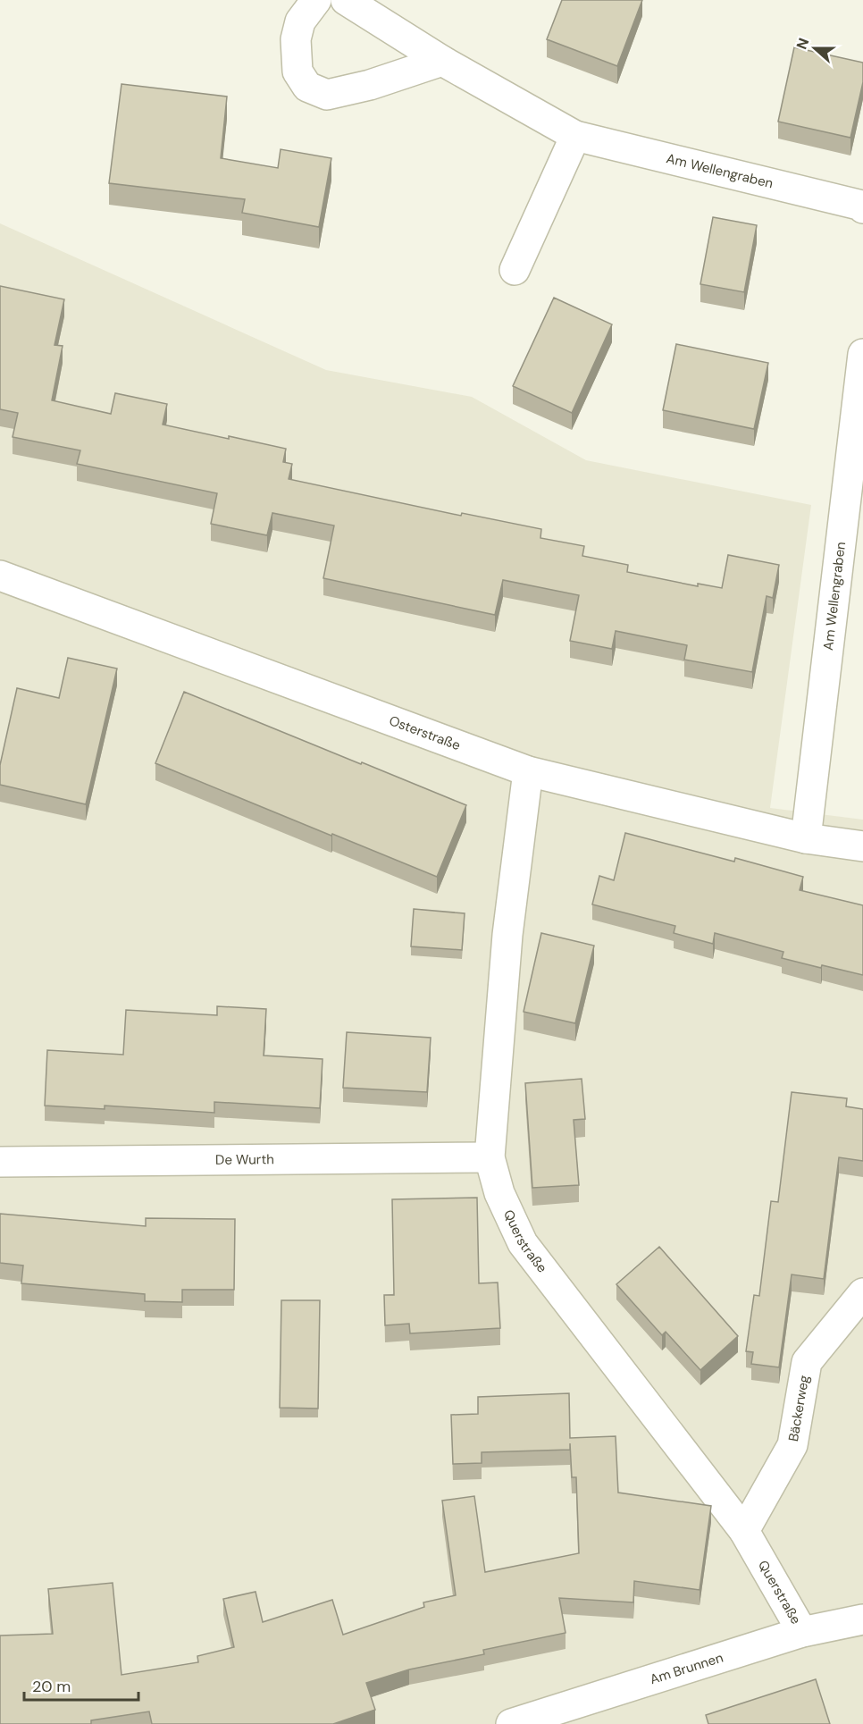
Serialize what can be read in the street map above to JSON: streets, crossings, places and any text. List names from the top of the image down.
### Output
{
  "streets": {
    "street": [
      "Am Wellengraben",
      "Osterstraße",
      "De Wurth",
      "Querstraße",
      "Bäckerweg",
      "Am Brunnen"
    ]
  },
  "crossings": [
    ["Am Wellengraben", "Osterstraße"],
    ["Osterstraße", "Querstraße"],
    ["De Wurth", "Querstraße"],
    ["Querstraße", "Bäckerweg"],
    ["Querstraße", "Am Brunnen"]
  ],
  "scale_bar": "20 m",
  "north": "left"
}
